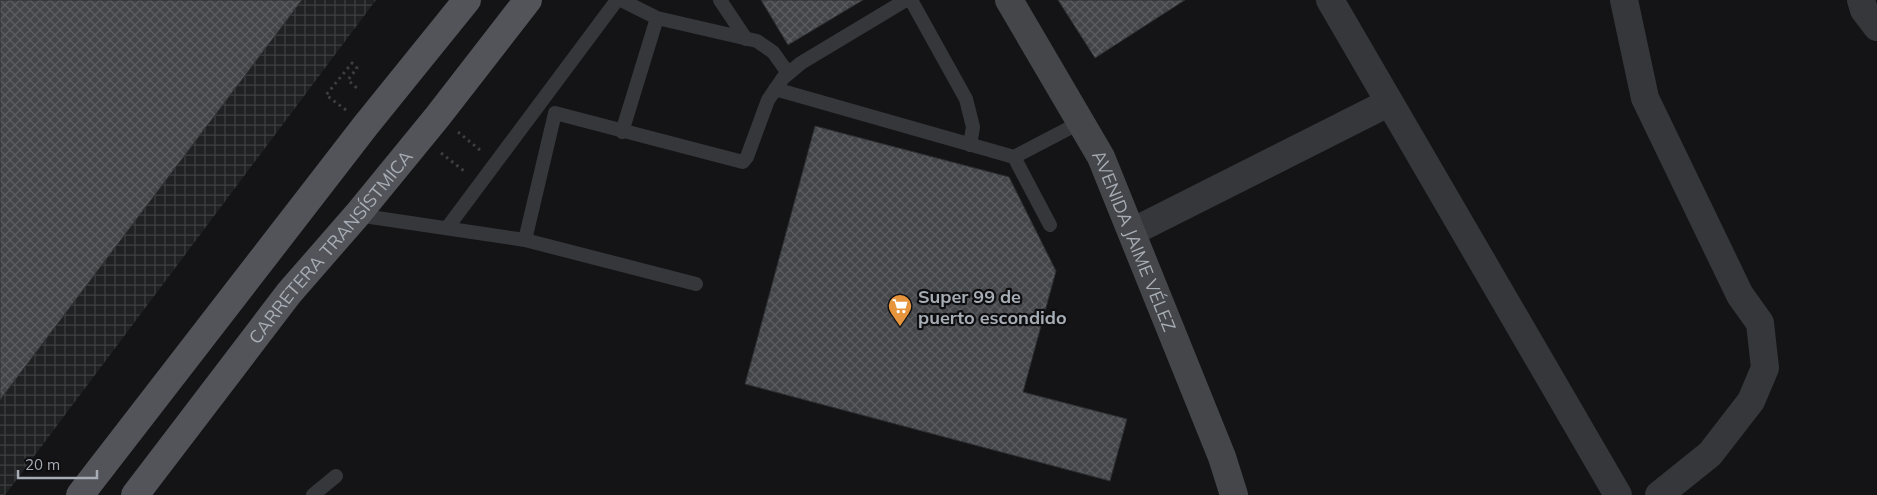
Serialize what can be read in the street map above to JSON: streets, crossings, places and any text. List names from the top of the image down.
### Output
{
  "streets": {
    "main road": ["CARRETERA TRANSÍSTMICA"],
    "street": ["AVENIDA JAIME VÉLEZ"]
  },
  "places": {
    "supermarket": ["Super 99 de puerto escondido"]
  },
  "scale_bar": "20 m"
}
